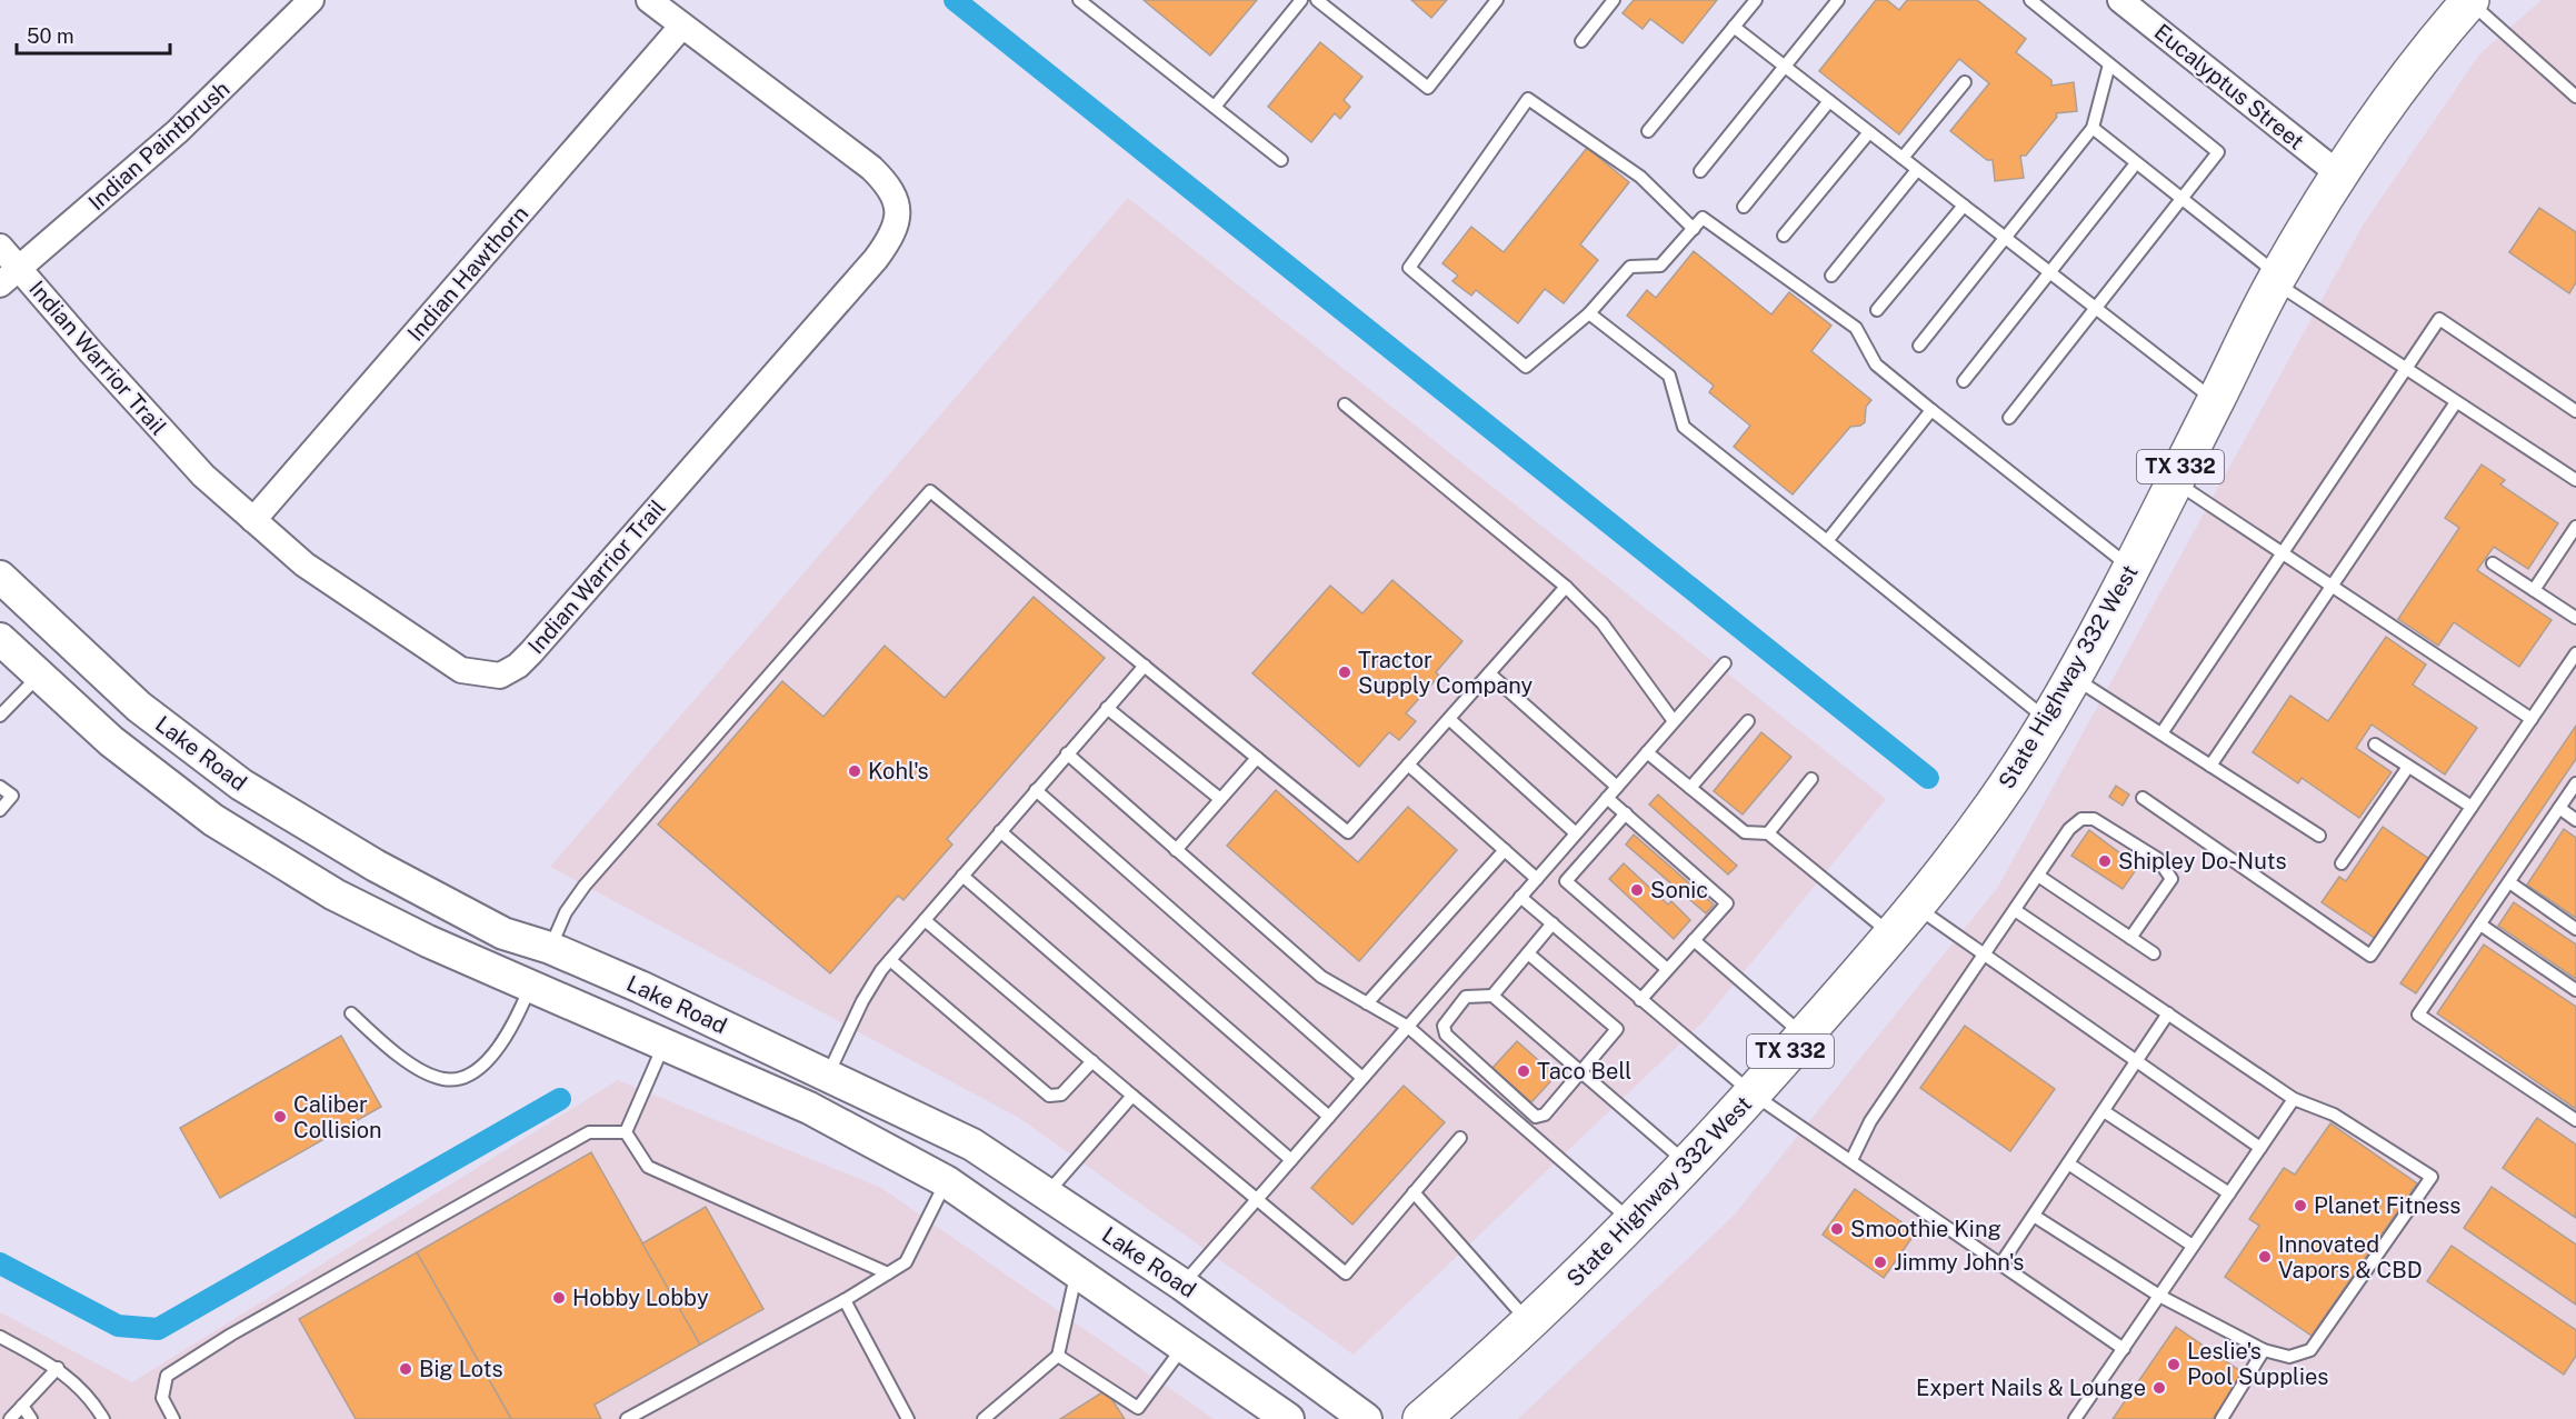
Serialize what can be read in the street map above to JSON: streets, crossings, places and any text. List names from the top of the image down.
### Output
{
  "streets": {
    "main road": ["TX 332", "State Highway 332 West"],
    "street": [
      "Eucalyptus Street",
      "Indian Paintbrush",
      "Indian Hawthorn",
      "Indian Warrior Trail",
      "Lake Road"
    ]
  },
  "crossings": [
    ["Eucalyptus Street", "State Highway 332 West"],
    ["Indian Paintbrush", "Indian Warrior Trail"],
    ["Indian Hawthorn", "Indian Warrior Trail"]
  ],
  "places": [
    "Tractor Supply Company",
    "Kohl's",
    "Shipley Do-Nuts",
    "Sonic",
    "Taco Bell",
    "Caliber Collision",
    "Planet Fitness",
    "Smoothie King",
    "Innovated Vapors & CBD",
    "Jimmy John's",
    "Hobby Lobby",
    "Leslie's Pool Supplies",
    "Big Lots",
    "Expert Nails & Lounge"
  ],
  "scale_bar": "50 m"
}
